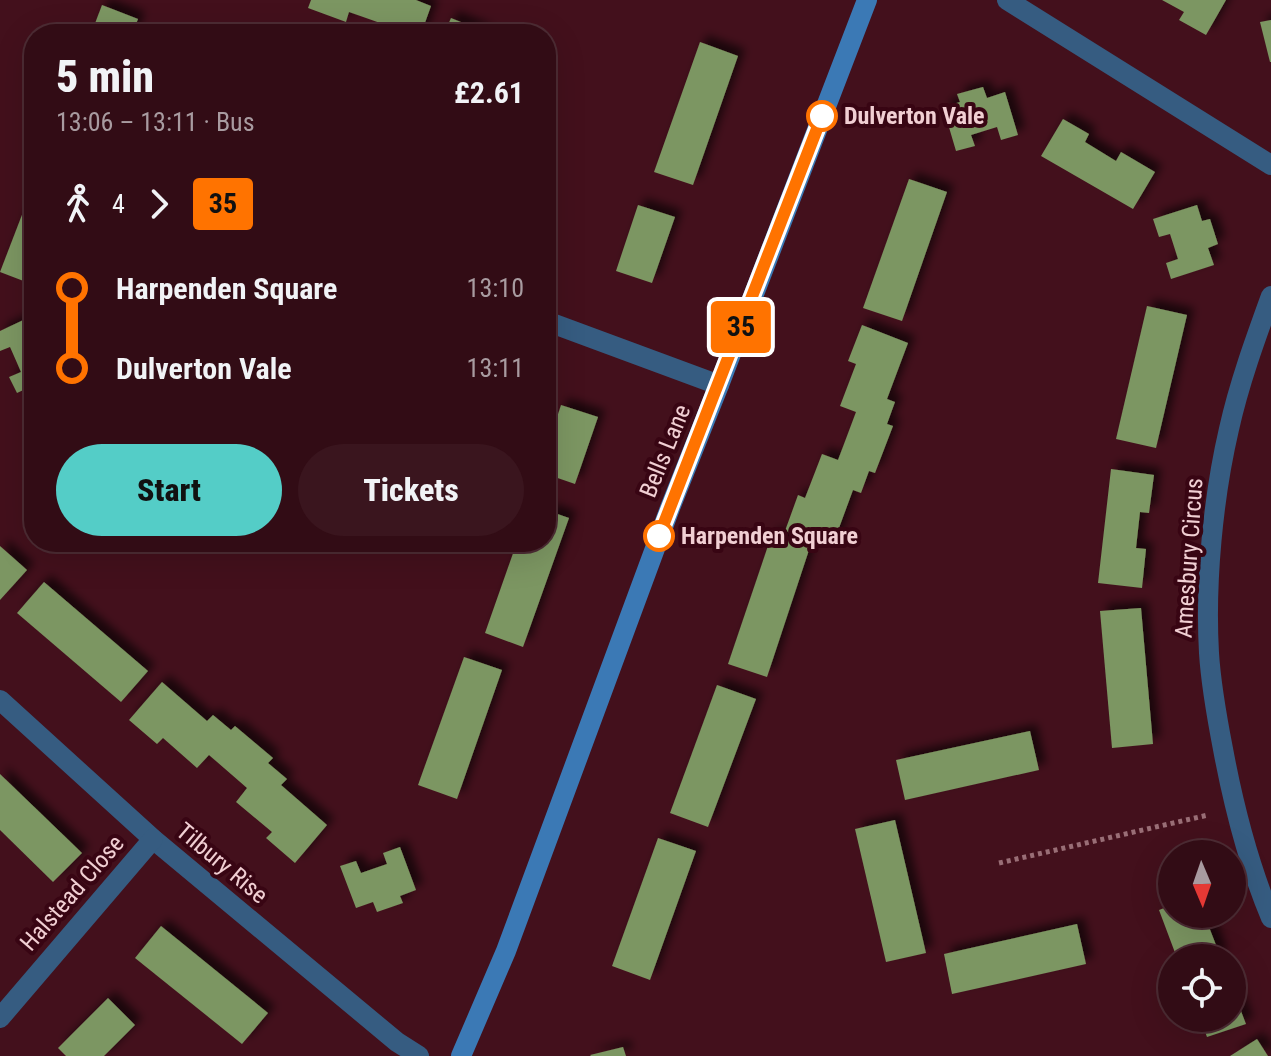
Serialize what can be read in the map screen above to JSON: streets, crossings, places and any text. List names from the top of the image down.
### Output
{
  "streets": {
    "main road": ["Bells Lane"],
    "street": ["Amesbury Circus", "Tilbury Rise", "Halstead Close"]
  },
  "crossings": [
    ["Tilbury Rise", "Halstead Close"]
  ],
  "places": ["Dulverton Vale", "Harpenden Square"],
  "lines": ["bus line 35"],
  "north": "bottom",
  "page": {
    "on_map": "35",
    "heading": ["5 min", "13:06 – 13:11 · Bus", "£2.61"],
    "legs": ["4", "35"],
    "list": [
      {
        "name": "Harpenden Square",
        "value": "13:10"
      },
      {
        "name": "Dulverton Vale",
        "value": "13:11"
      }
    ],
    "buttons": ["Start", "Tickets"]
  }
}
